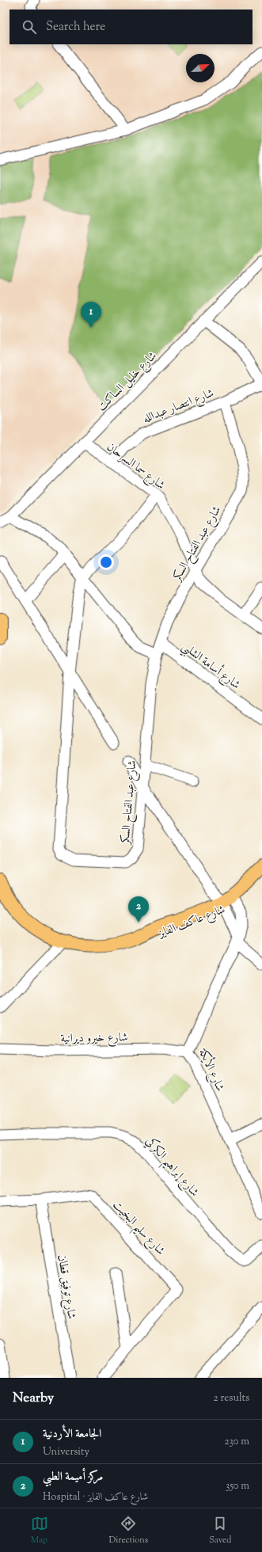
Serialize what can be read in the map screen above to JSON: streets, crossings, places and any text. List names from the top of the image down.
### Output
{
  "streets": {
    "main road": ["شارع عاكف الفايز"],
    "street": [
      "شارع خليل الساكت",
      "شارع انتصار عبدالله",
      "شارع سما السرحان",
      "شارع عبد الفتاح السكر",
      "شارع أسامة الشلبي",
      "شارع خيرو ديرانية",
      "شارع الأيكة",
      "شارع إبراهيم الكركي",
      "شارع سليم البخيت",
      "شارع توفيق قطان"
    ]
  },
  "crossings": [
    ["شارع خليل الساكت", "شارع سما السرحان"],
    ["شارع انتصار عبدالله", "شارع سما السرحان"],
    ["شارع انتصار عبدالله", "شارع عبد الفتاح السكر"],
    ["شارع سما السرحان", "شارع عبد الفتاح السكر"],
    ["شارع عبد الفتاح السكر", "شارع أسامة الشلبي"],
    ["شارع عاكف الفايز", "شارع الأيكة"],
    ["شارع خيرو ديرانية", "شارع الأيكة"],
    ["شارع سليم البخيت", "شارع توفيق قطان"]
  ],
  "north": "top right",
  "page": {
    "search": "Search here",
    "pins": ["1", "2"],
    "heading": ["Nearby", "2 results"],
    "list": [
      {
        "mark": "1",
        "name": "الجامعة الأردنية",
        "note": "University",
        "value": "230 m"
      },
      {
        "mark": "2",
        "name": "مركز أميمة الطبي",
        "note": "Hospital · شارع عاكف الفايز",
        "value": "350 m"
      }
    ],
    "nav": ["Map", "Directions", "Saved"]
  }
}
